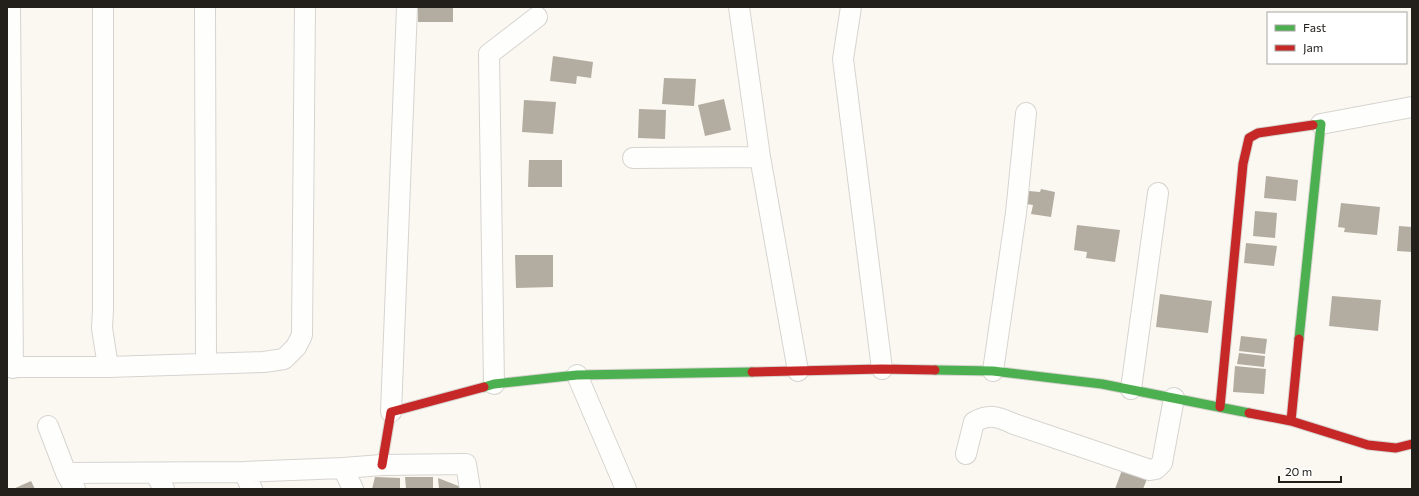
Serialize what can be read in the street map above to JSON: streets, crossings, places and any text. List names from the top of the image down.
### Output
{
  "legend": ["Fast", "Jam"],
  "scale_bar": "20 m"
}
